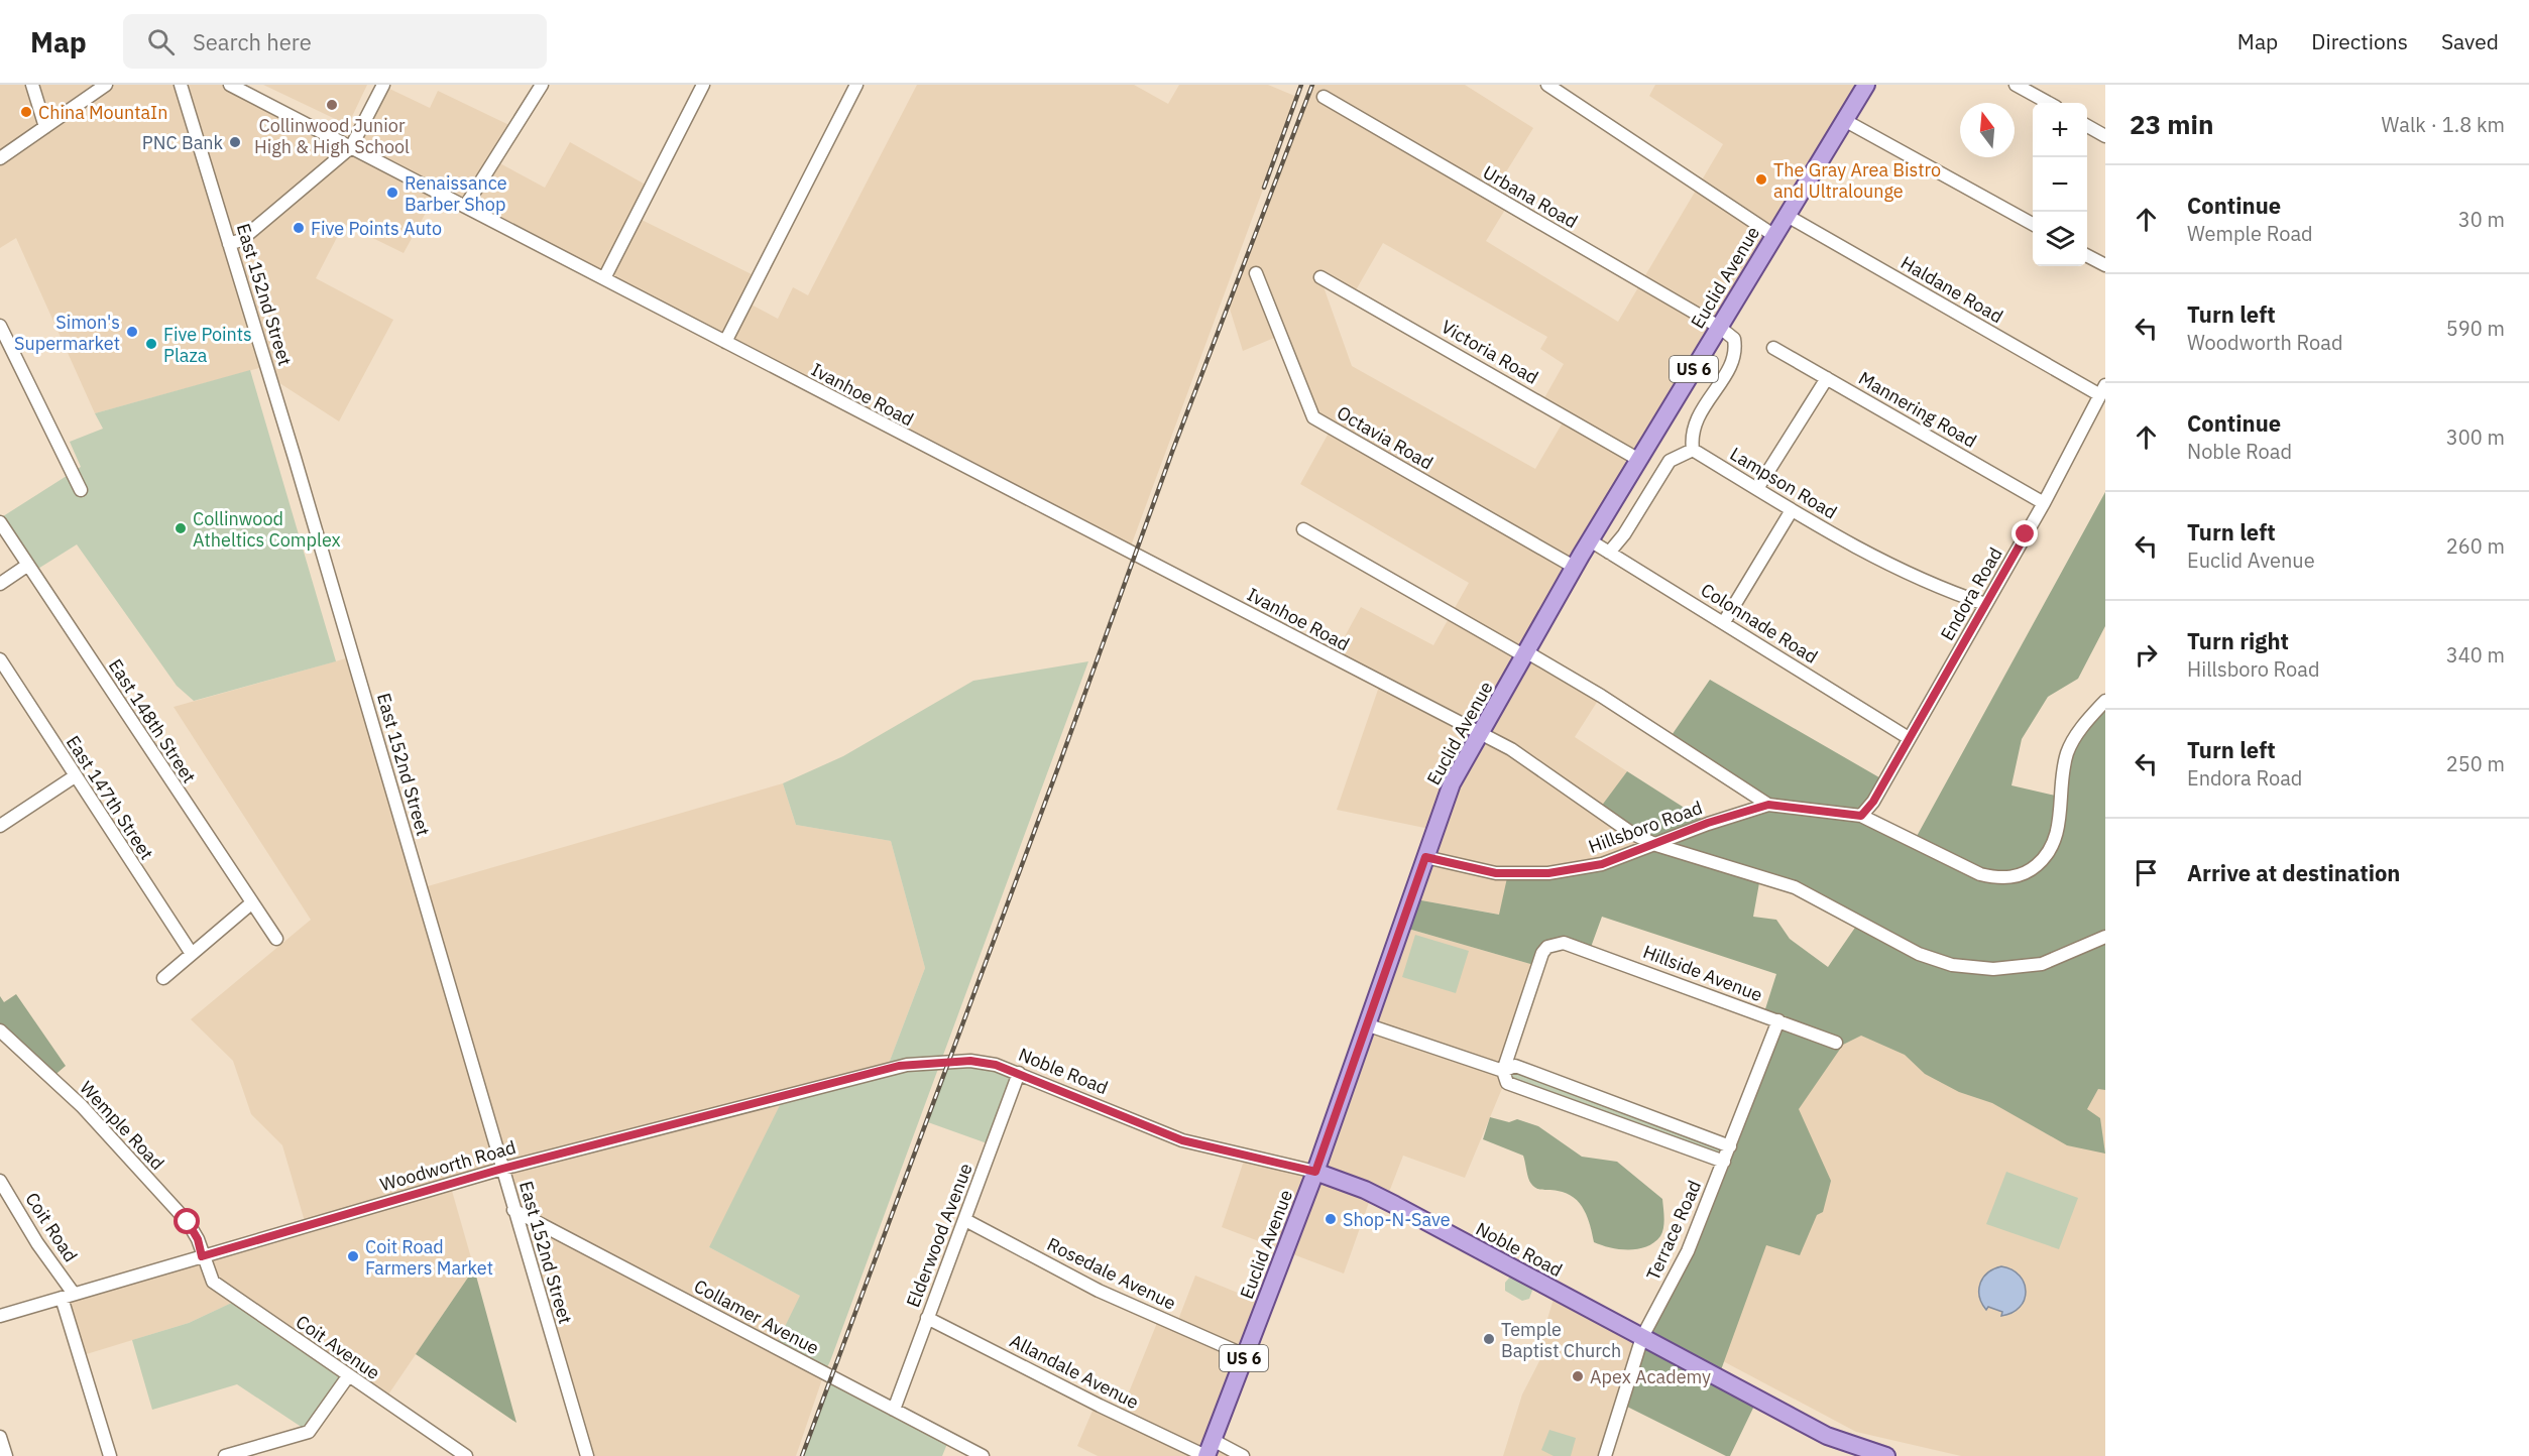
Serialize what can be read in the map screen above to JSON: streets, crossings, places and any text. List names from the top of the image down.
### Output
{
  "streets": {
    "main road": ["Euclid Avenue", "US 6", "Noble Road"],
    "street": [
      "Urbana Road",
      "Haldane Road",
      "East 152nd Street",
      "Victoria Road",
      "Ivanhoe Road",
      "Mannering Road",
      "Octavia Road",
      "Lampson Road",
      "Endora Road",
      "Colonnade Road",
      "East 148th Street",
      "East 147th Street",
      "Hillsboro Road",
      "Hillside Avenue",
      "Wemple Road",
      "Woodworth Road",
      "Coit Road",
      "Terrace Road",
      "Elderwood Avenue",
      "Rosedale Avenue",
      "Collamer Avenue",
      "Coit Avenue",
      "Allandale Avenue"
    ]
  },
  "crossings": [
    ["Urbana Road", "Euclid Avenue"],
    ["Euclid Avenue", "Haldane Road"],
    ["Euclid Avenue", "Victoria Road"],
    ["Euclid Avenue", "Ivanhoe Road"],
    ["Euclid Avenue", "Octavia Road"],
    ["Euclid Avenue", "Colonnade Road"],
    ["Euclid Avenue", "Hillsboro Road"],
    ["Euclid Avenue", "Noble Road"],
    ["Euclid Avenue", "Rosedale Avenue"],
    ["Euclid Avenue", "Allandale Avenue"],
    ["Haldane Road", "Endora Road"],
    ["East 152nd Street", "Woodworth Road"],
    ["East 152nd Street", "Collamer Avenue"],
    ["Ivanhoe Road", "Hillsboro Road"],
    ["Mannering Road", "Endora Road"],
    ["Lampson Road", "Endora Road"],
    ["Endora Road", "Colonnade Road"],
    ["Endora Road", "Hillsboro Road"],
    ["Hillside Avenue", "Terrace Road"],
    ["Noble Road", "Woodworth Road"],
    ["Noble Road", "Terrace Road"],
    ["Noble Road", "Elderwood Avenue"],
    ["Wemple Road", "Woodworth Road"],
    ["Wemple Road", "Coit Avenue"],
    ["Woodworth Road", "Coit Road"],
    ["Woodworth Road", "Coit Avenue"],
    ["Elderwood Avenue", "Rosedale Avenue"],
    ["Elderwood Avenue", "Collamer Avenue"],
    ["Elderwood Avenue", "Allandale Avenue"]
  ],
  "places": [
    "Collinwood Junior High & High School",
    "China MountaIn",
    "PNC Bank",
    "The Gray Area Bistro and Ultralounge",
    "Renaissance Barber Shop",
    "Five Points Auto",
    "Simon's Supermarket",
    "Five Points Plaza",
    "Collinwood Atheltics Complex",
    "Shop-N-Save",
    "Coit Road Farmers Market",
    "Temple Baptist Church",
    "Apex Academy"
  ],
  "north": "top",
  "page": {
    "header": "Map",
    "search": "Search here",
    "nav": ["Map", "Directions", "Saved"],
    "heading": ["23 min", "Walk · 1.8 km"],
    "map_buttons": ["+", "−"],
    "list": [
      ["Continue", "Wemple Road", "30 m"],
      ["Turn left", "Woodworth Road", "590 m"],
      ["Continue", "Noble Road", "300 m"],
      ["Turn left", "Euclid Avenue", "260 m"],
      ["Turn right", "Hillsboro Road", "340 m"],
      ["Turn left", "Endora Road", "250 m"],
      "Arrive at destination"
    ]
  }
}
